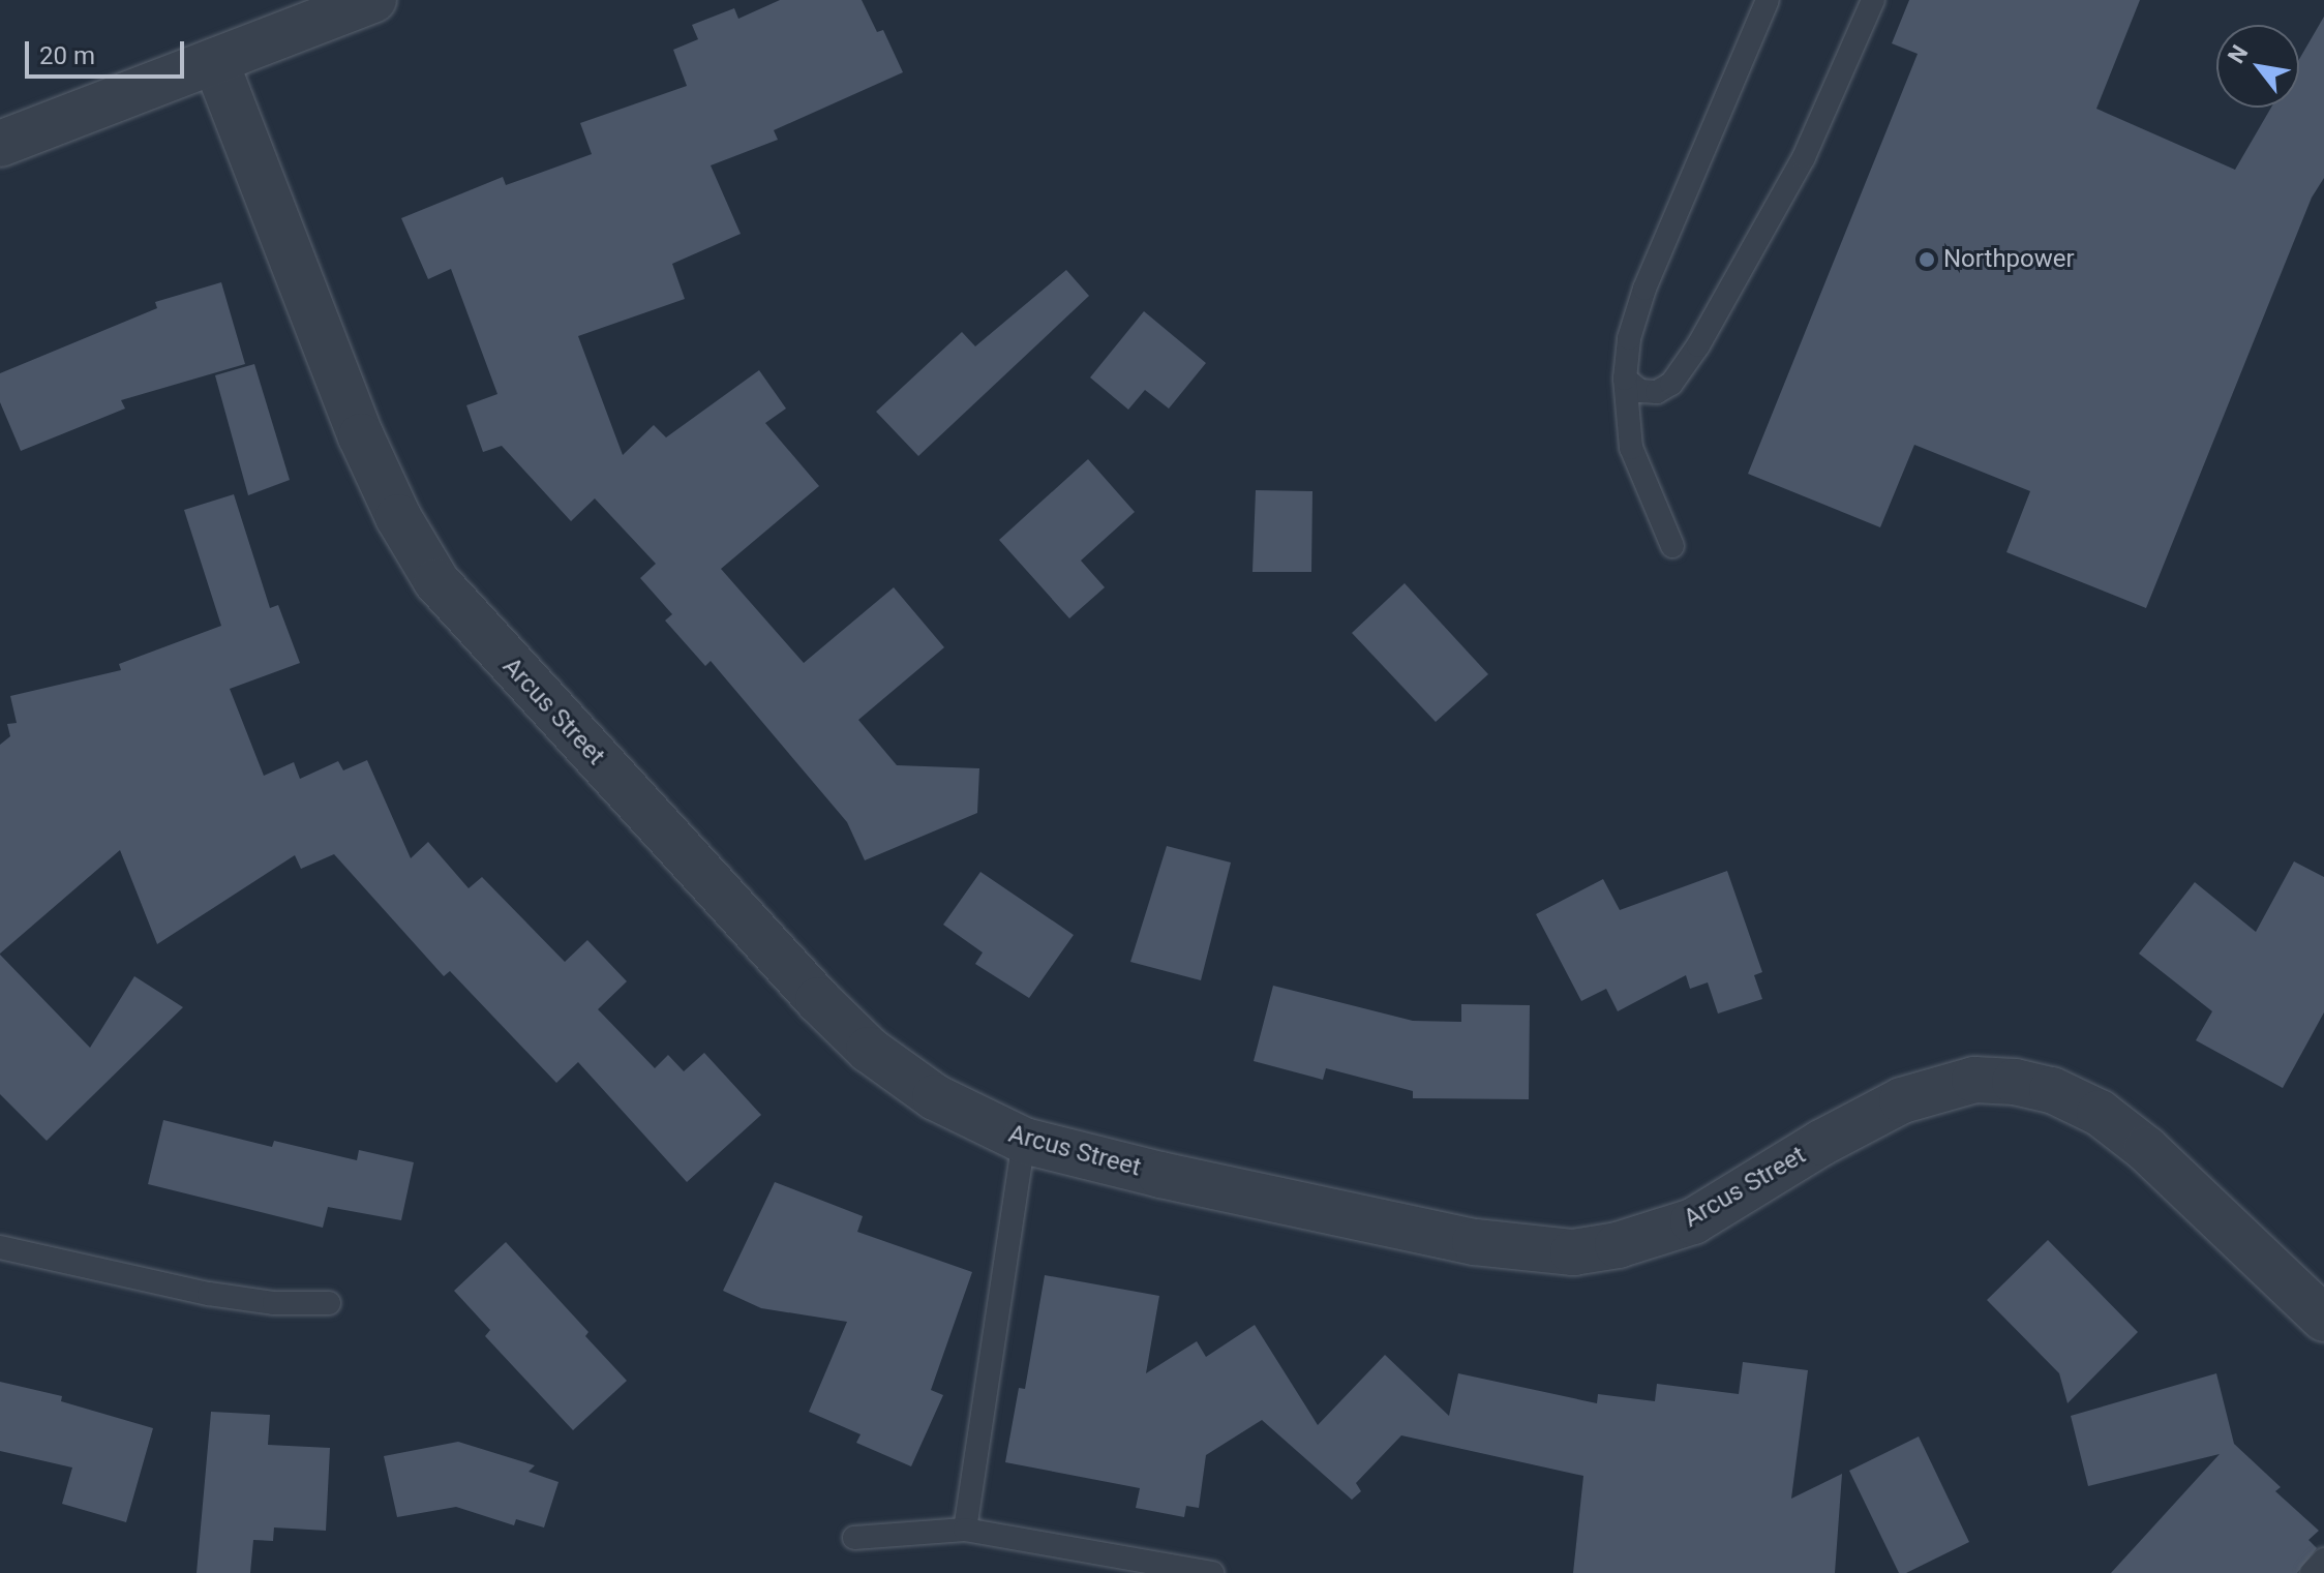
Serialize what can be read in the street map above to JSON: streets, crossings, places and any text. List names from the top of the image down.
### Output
{
  "streets": {
    "street": ["Arcus Street"]
  },
  "places": ["Northpower"],
  "scale_bar": "20 m",
  "north": "top left"
}
